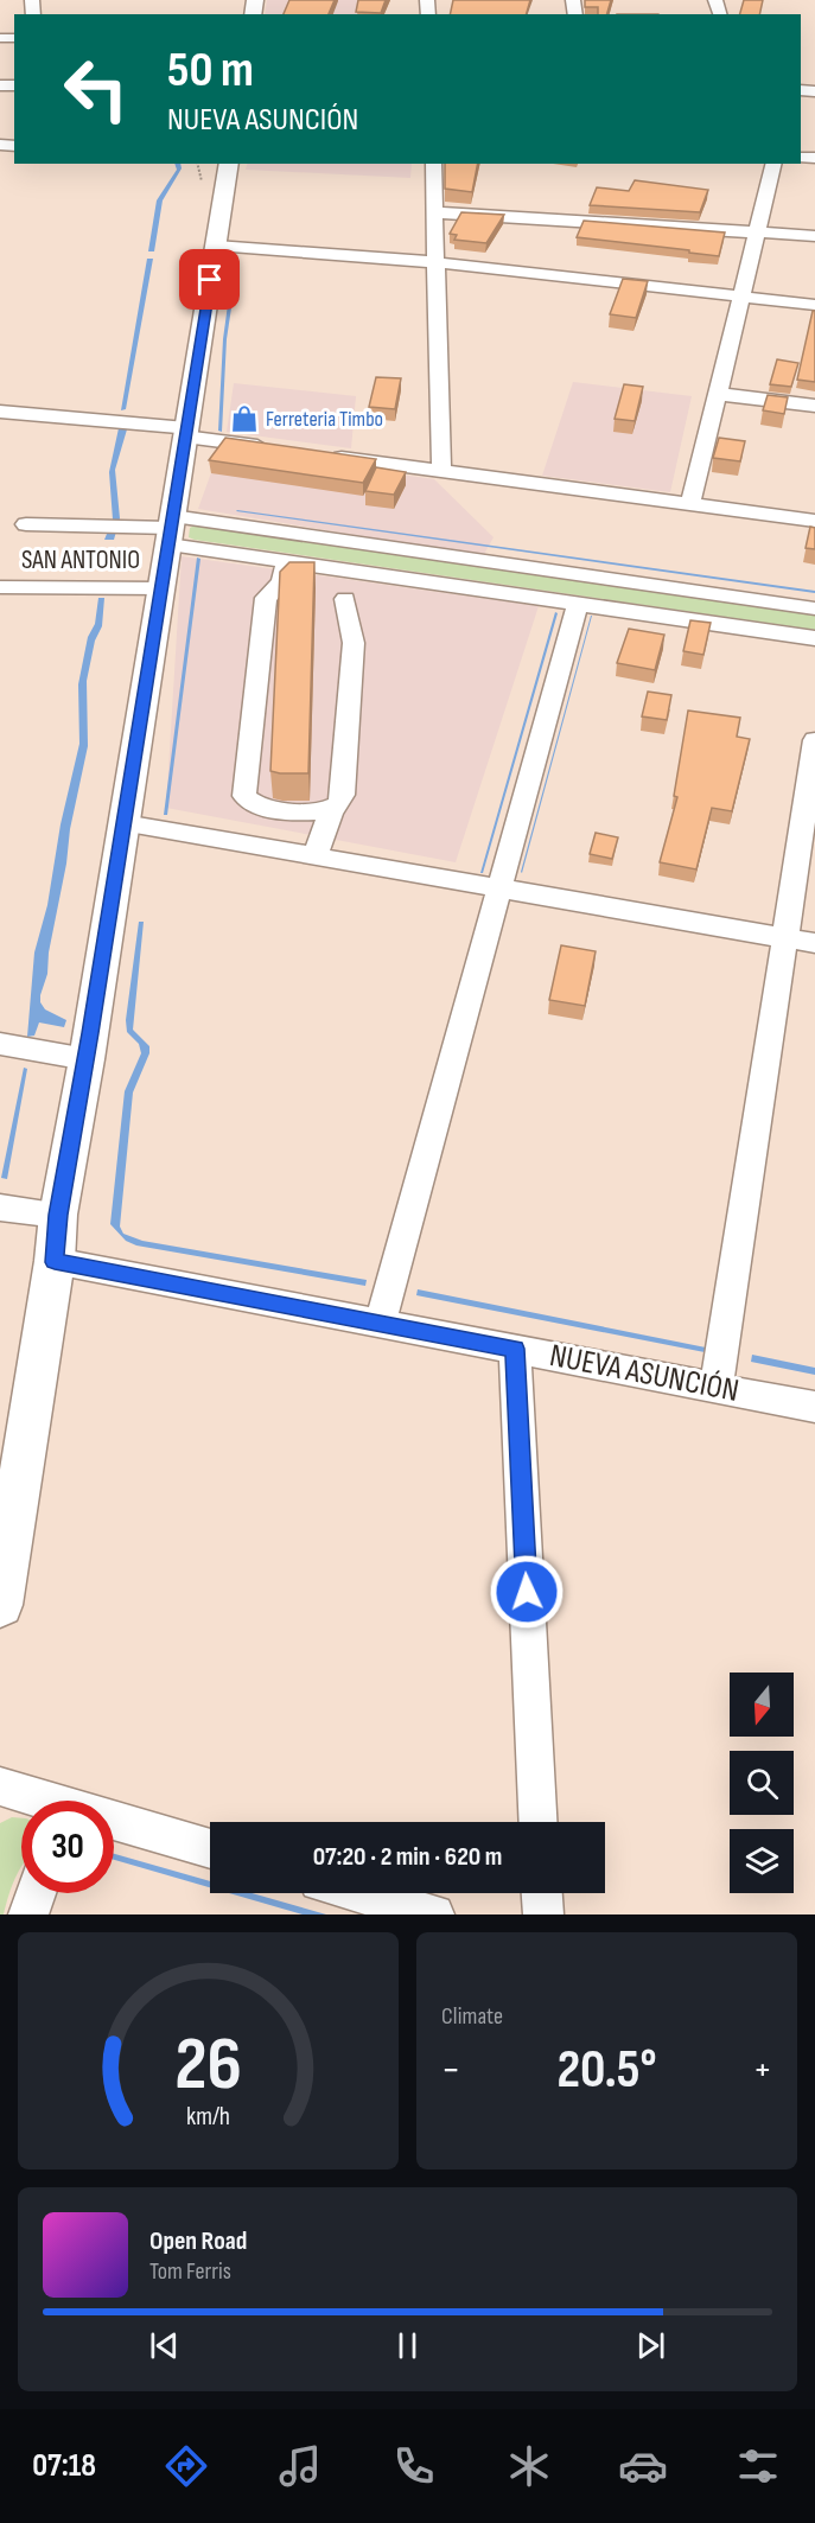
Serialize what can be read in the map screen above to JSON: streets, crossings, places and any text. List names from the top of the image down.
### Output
{
  "streets": {
    "street": ["SAN ANTONIO", "NUEVA ASUNCIÓN"]
  },
  "places": {
    "shop": ["Ferreteria Timbo"]
  },
  "north": "bottom",
  "page": {
    "turn": ["50 m", "NUEVA ASUNCIÓN"],
    "limit": "30",
    "trip": "07:20 · 2 min · 620 m",
    "tile": "Climate",
    "heat": ["−", "20.5°", "+"],
    "song": ["Open Road", "Tom Ferris"],
    "tabs": "07:18",
    "gauge": ["26", "km/h"]
  }
}
